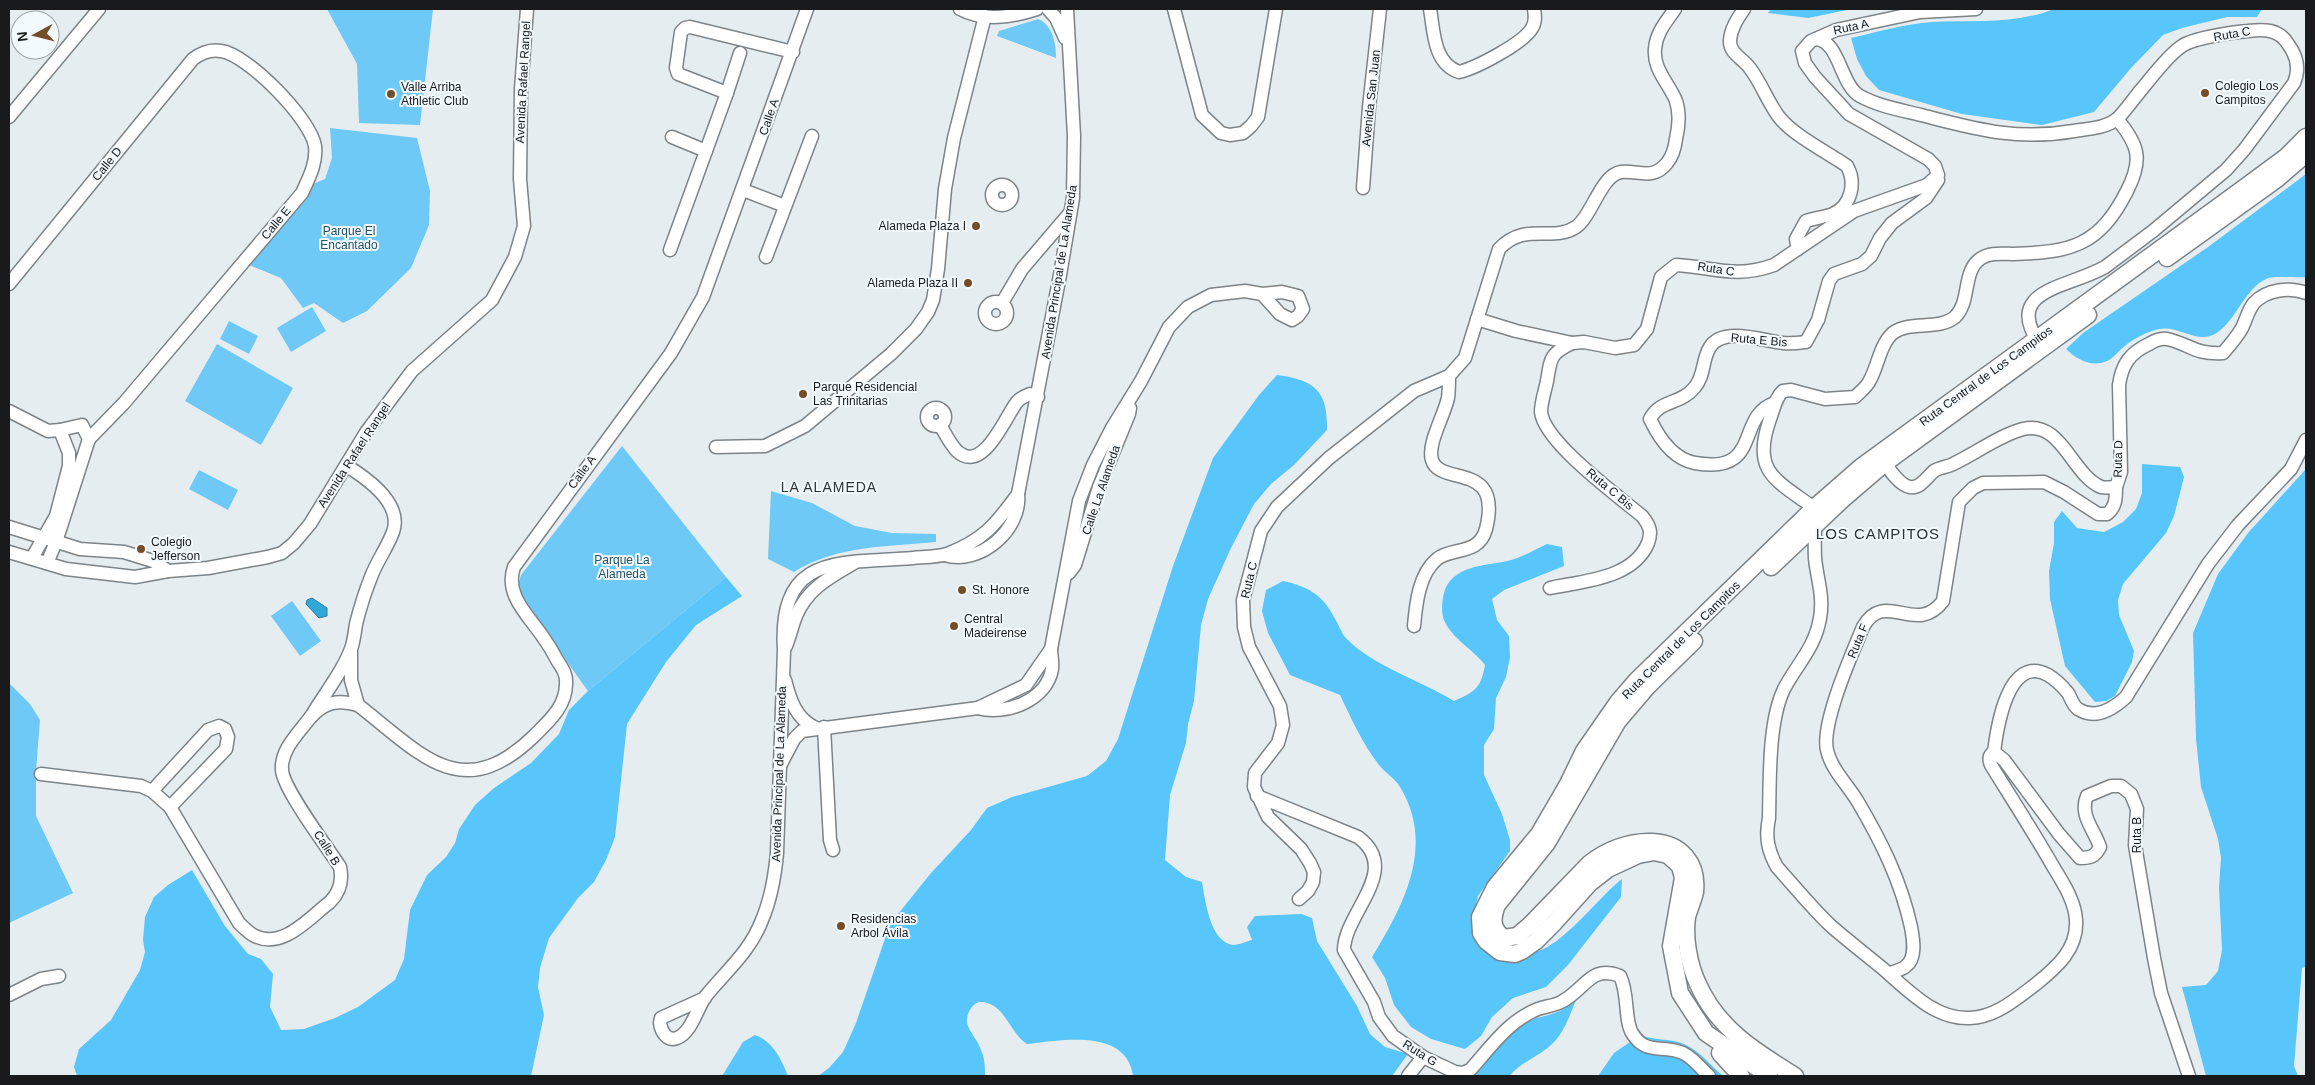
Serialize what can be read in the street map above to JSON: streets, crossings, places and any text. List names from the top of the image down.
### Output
{
  "streets": {
    "main road": ["Ruta Central de Los Campitos"],
    "street": [
      "Ruta A",
      "Ruta C",
      "Avenida Rafael Rangel",
      "Avenida San Juan",
      "Calle A",
      "Calle D",
      "Calle E",
      "Avenida Principal de La Alameda",
      "Ruta E Bis",
      "Ruta D",
      "Ruta C Bis",
      "Calle La Alameda",
      "Ruta F",
      "Ruta B",
      "Calle B",
      "Ruta G"
    ]
  },
  "crossings": [
    ["Ruta C", "Ruta E Bis"],
    ["Ruta C", "Ruta Central de Los Campitos"],
    ["Ruta C", "Ruta C Bis"],
    ["Ruta C", "Ruta G"],
    ["Avenida Rafael Rangel", "Calle B"],
    ["Calle D", "Calle E"],
    ["Avenida Principal de La Alameda", "Calle La Alameda"],
    ["Ruta Central de Los Campitos", "Ruta D"],
    ["Ruta D", "Ruta F"]
  ],
  "districts": ["LA ALAMEDA", "LOS CAMPITOS"],
  "parks": ["Parque El Encantado", "Parque La Alameda"],
  "places": [
    "Colegio Los Campitos",
    "Valle Arriba Athletic Club",
    "Alameda Plaza I",
    "Alameda Plaza II",
    "Parque Residencial Las Trinitarias",
    "Colegio Jefferson",
    "St. Honore",
    "Central Madeirense",
    "Residencias Arbol Ávila"
  ],
  "north": "left"
}
